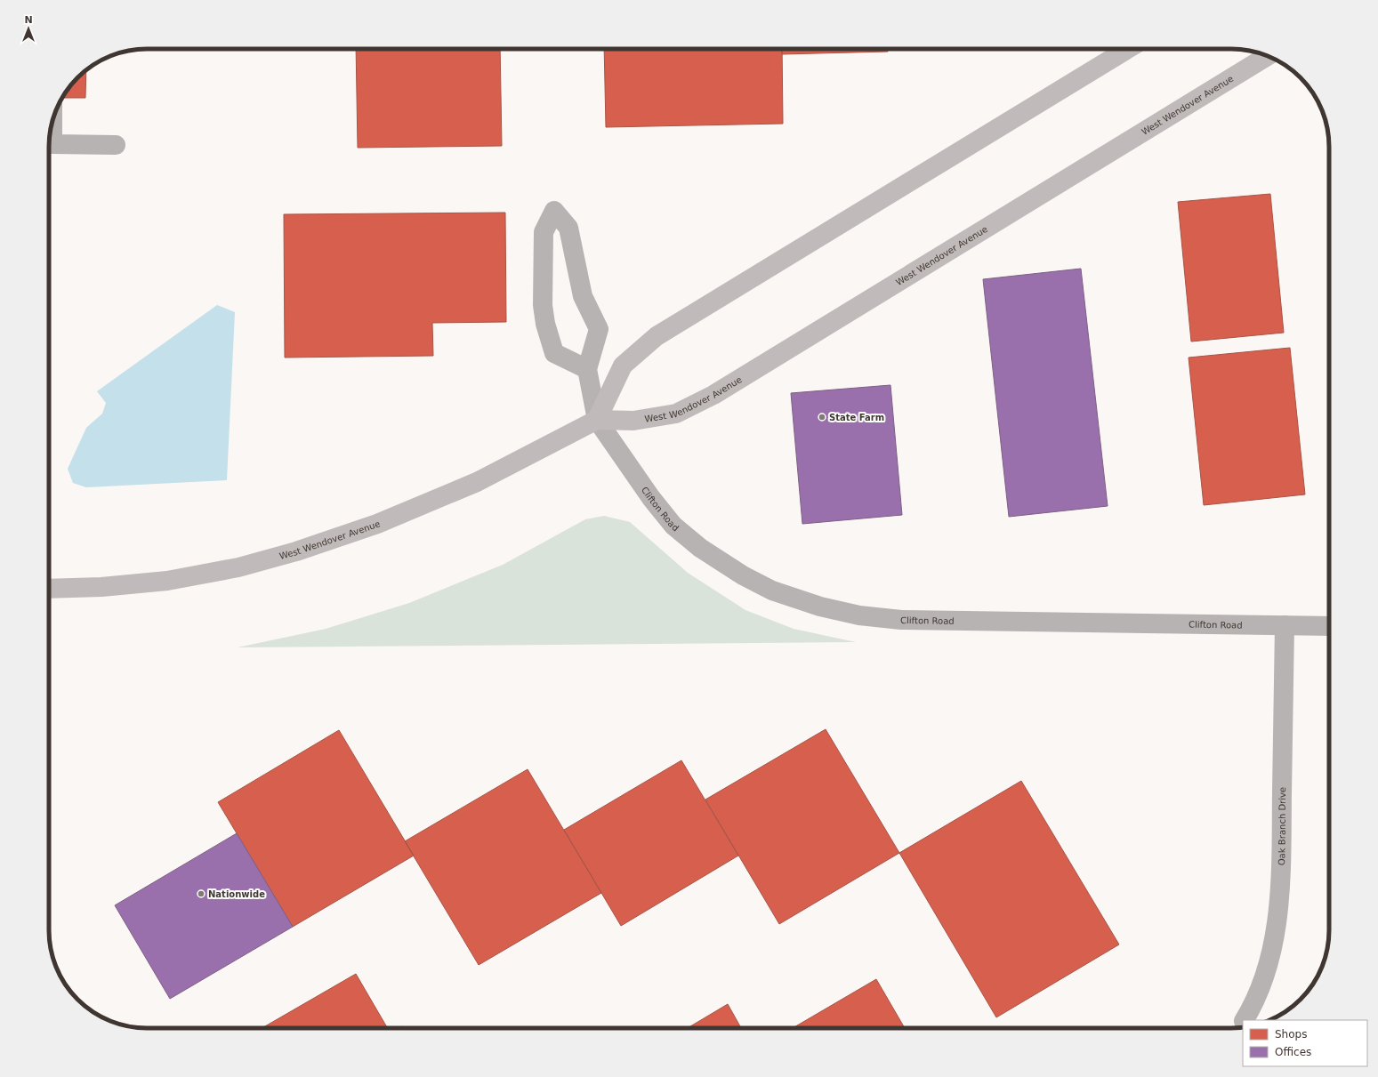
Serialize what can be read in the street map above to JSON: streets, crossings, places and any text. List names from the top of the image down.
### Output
{
  "streets": {
    "highway": ["West Wendover Avenue"],
    "street": ["Clifton Road", "Oak Branch Drive"]
  },
  "crossings": [
    ["West Wendover Avenue", "Clifton Road"],
    ["Clifton Road", "Oak Branch Drive"]
  ],
  "places": ["State Farm", "Nationwide"],
  "legend": ["Shops", "Offices"],
  "north": "top"
}
